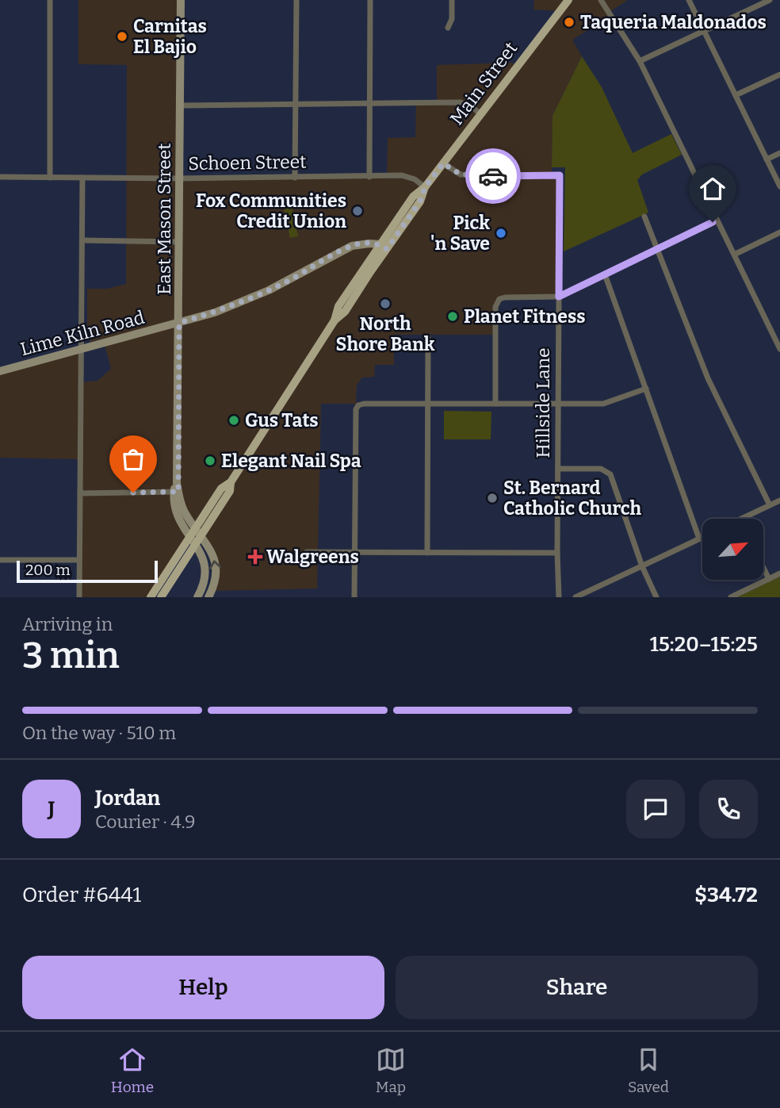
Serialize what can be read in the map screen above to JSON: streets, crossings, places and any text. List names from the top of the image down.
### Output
{
  "streets": {
    "main road": ["Main Street", "East Mason Street", "Lime Kiln Road"],
    "street": ["Schoen Street", "Hillside Lane"]
  },
  "crossings": [
    ["Main Street", "Schoen Street"],
    ["Main Street", "East Mason Street"],
    ["Main Street", "Lime Kiln Road"],
    ["Main Street", "Hillside Lane"],
    ["Schoen Street", "East Mason Street"],
    ["East Mason Street", "Lime Kiln Road"]
  ],
  "places": {
    "other": [
      "Taqueria Maldonados",
      "Carnitas El Bajio",
      "Fox Communities Credit Union",
      "Pick 'n Save",
      "North Shore Bank",
      "Planet Fitness",
      "Gus Tats",
      "Elegant Nail Spa",
      "St. Bernard Catholic Church"
    ],
    "health": ["Walgreens"]
  },
  "scale_bar": "200 m",
  "north": "top right",
  "page": {
    "scale": "200 m",
    "heading": ["3 min", "Arriving in", "15:20–15:25"],
    "panel": [
      "Jordan",
      "Courier · 4.9",
      "Order #6441",
      "$34.72"
    ],
    "bar": "On the way · 510 m",
    "round": "J",
    "buttons": ["Help", "Share"],
    "tabs": ["Home", "Map", "Saved"]
  }
}
